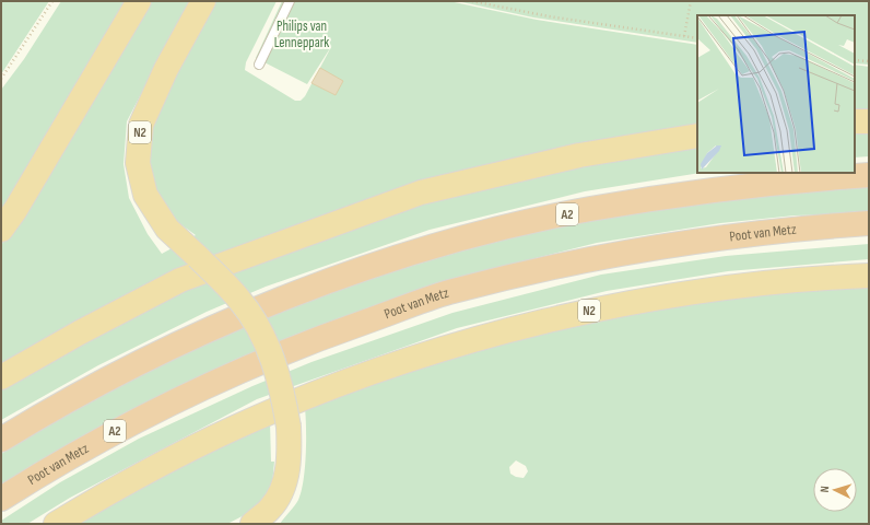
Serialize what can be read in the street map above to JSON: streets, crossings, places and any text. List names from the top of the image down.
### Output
{
  "streets": {
    "highway": ["N2", "A2", "Poot van Metz"]
  },
  "parks": ["Philips van Lenneppark"],
  "north": "left"
}
